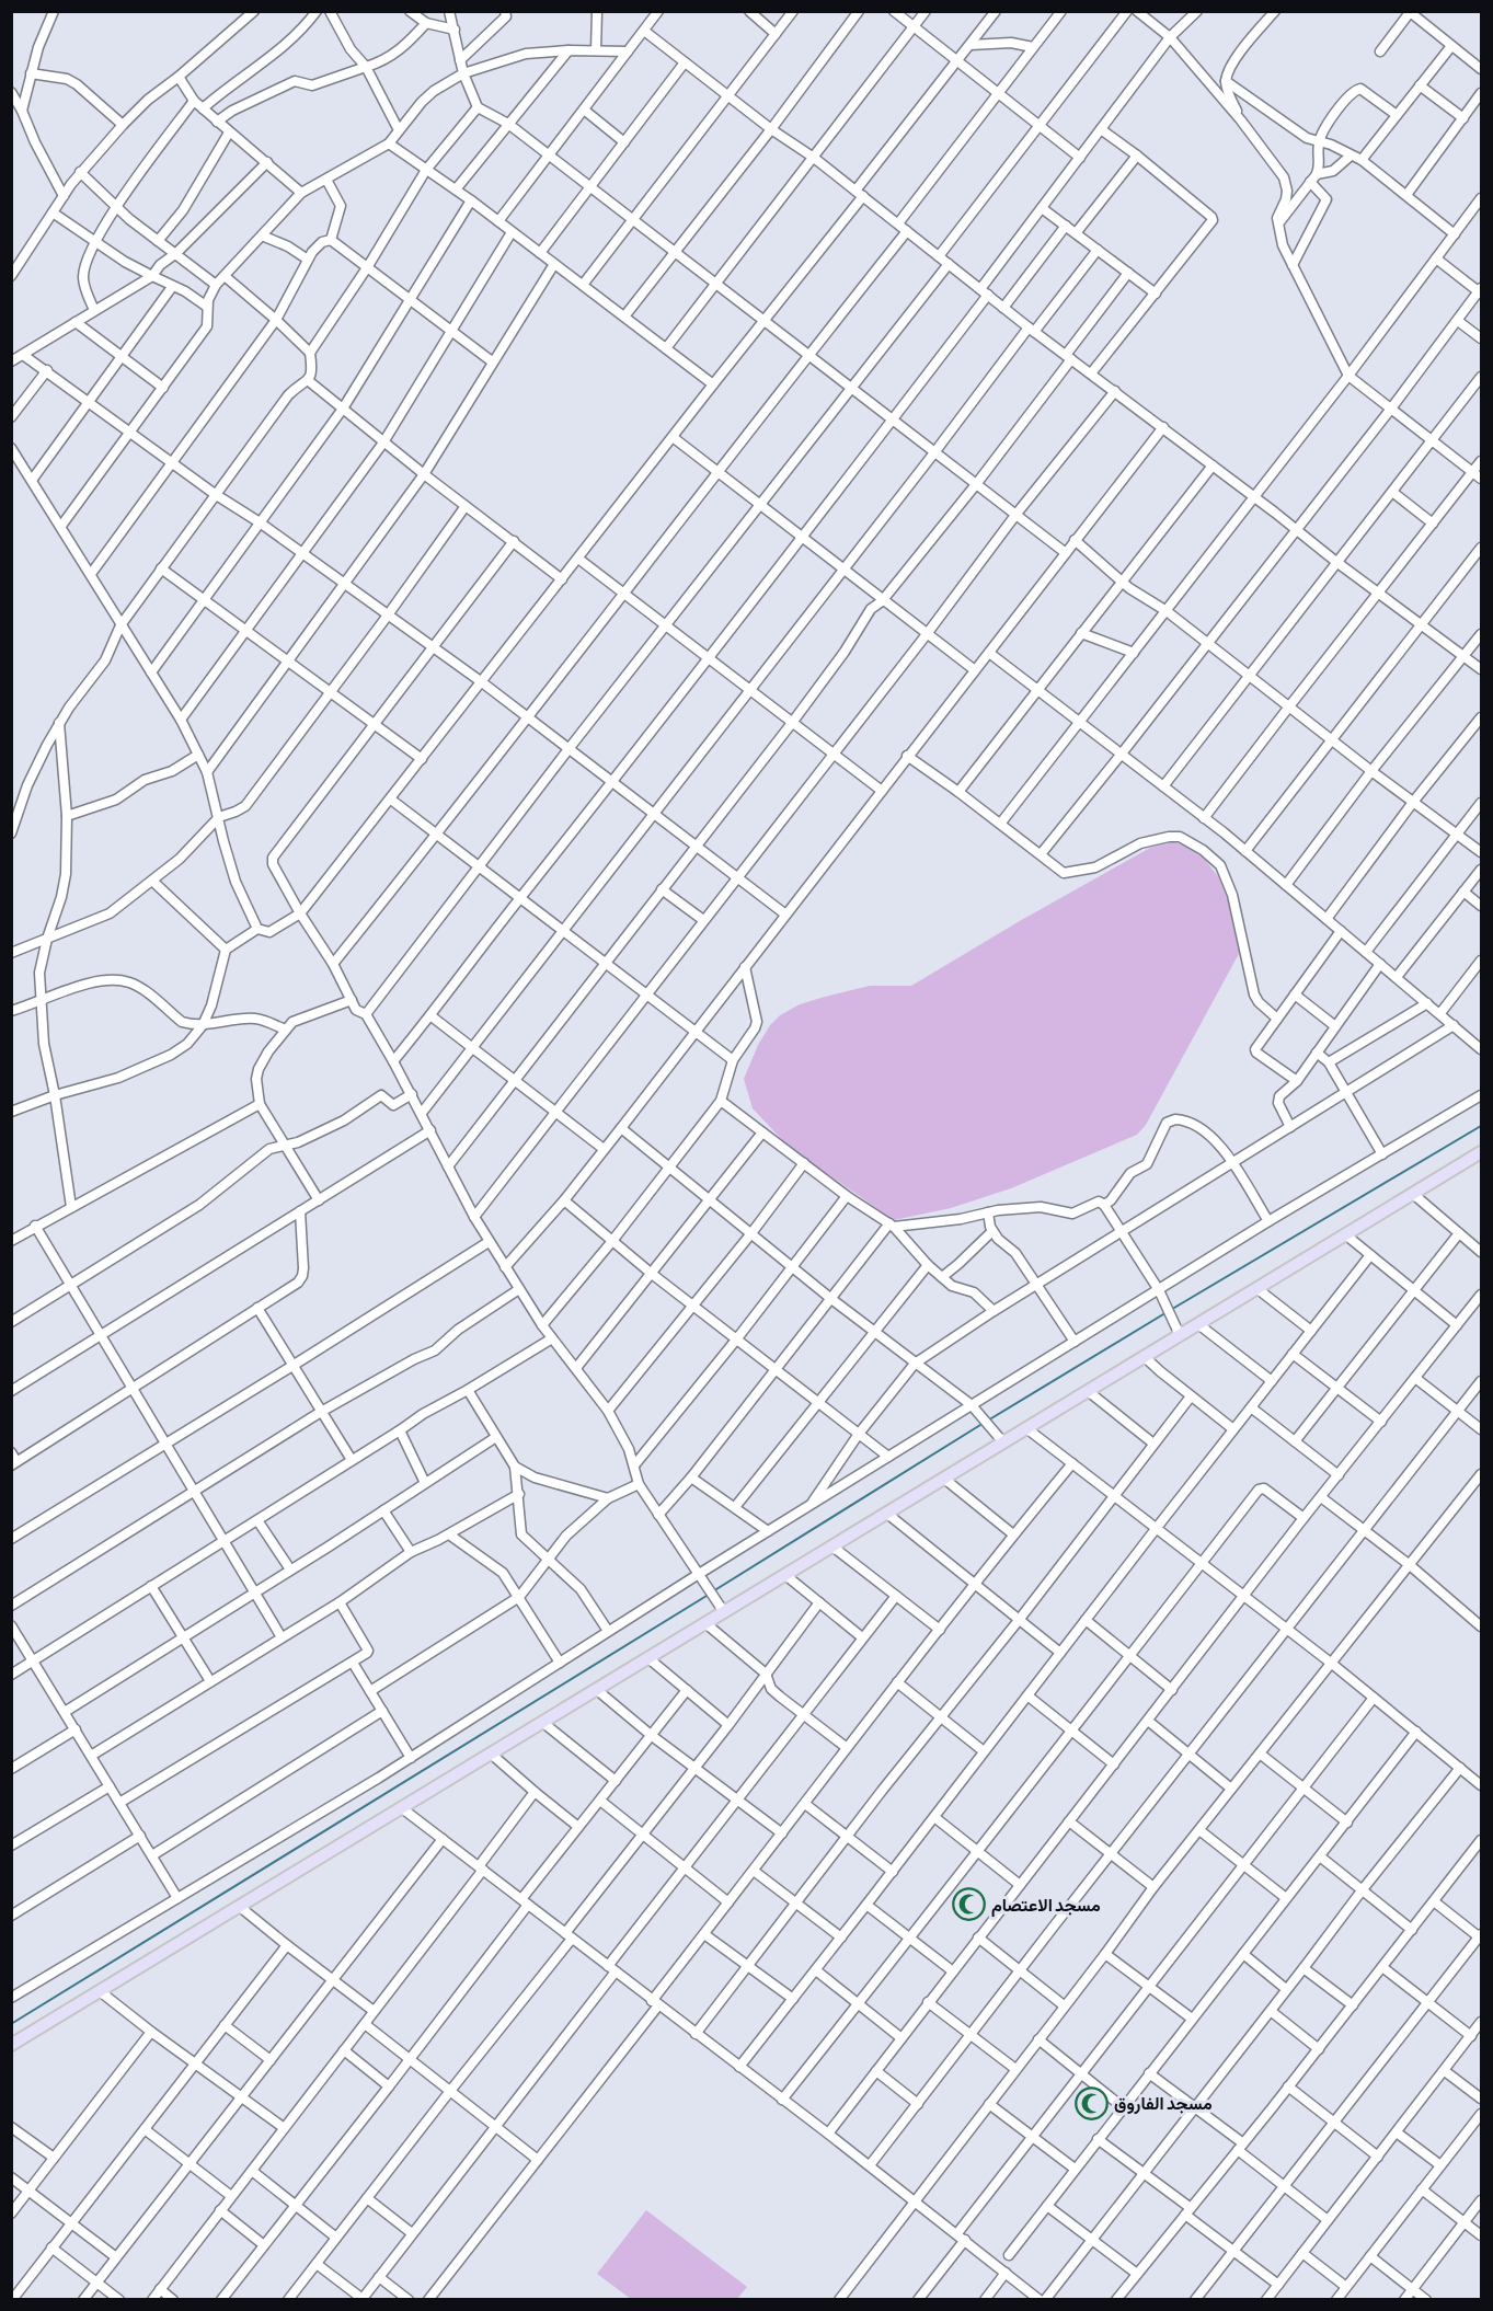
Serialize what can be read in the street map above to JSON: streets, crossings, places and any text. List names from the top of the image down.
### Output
{
  "places": {
    "mosque": ["مسجد الاعتصام", "مسجد الفاروق"]
  }
}
